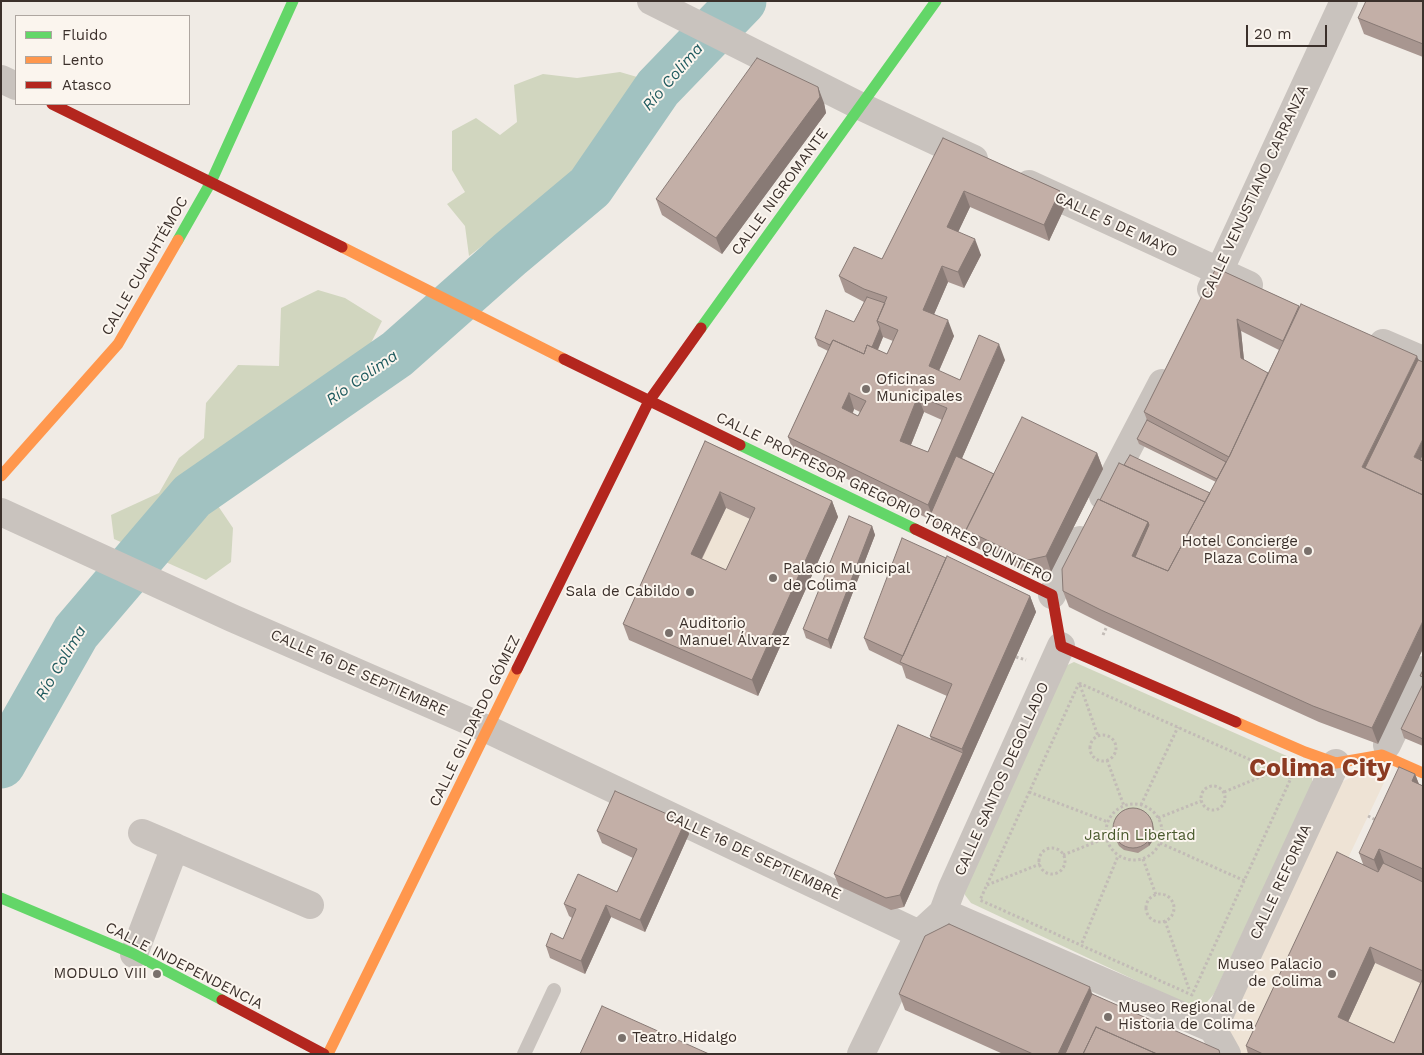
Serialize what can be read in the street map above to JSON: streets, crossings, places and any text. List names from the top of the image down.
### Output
{
  "streets": {
    "street": [
      "CALLE NIGROMANTE",
      "CALLE VENUSTIANO CARRANZA",
      "CALLE 5 DE MAYO",
      "CALLE CUAUHTÉMOC",
      "CALLE PROFRESOR GREGORIO TORRES QUINTERO",
      "CALLE 16 DE SEPTIEMBRE",
      "CALLE GILDARDO GÓMEZ",
      "CALLE SANTOS DEGOLLADO",
      "CALLE REFORMA",
      "CALLE INDEPENDENCIA"
    ]
  },
  "crossings": [
    ["CALLE NIGROMANTE", "CALLE 5 DE MAYO"],
    ["CALLE NIGROMANTE", "CALLE PROFRESOR GREGORIO TORRES QUINTERO"],
    ["CALLE NIGROMANTE", "CALLE GILDARDO GÓMEZ"],
    ["CALLE VENUSTIANO CARRANZA", "CALLE 5 DE MAYO"],
    ["CALLE CUAUHTÉMOC", "CALLE PROFRESOR GREGORIO TORRES QUINTERO"],
    ["CALLE PROFRESOR GREGORIO TORRES QUINTERO", "CALLE GILDARDO GÓMEZ"],
    ["CALLE PROFRESOR GREGORIO TORRES QUINTERO", "CALLE SANTOS DEGOLLADO"],
    ["CALLE 16 DE SEPTIEMBRE", "CALLE GILDARDO GÓMEZ"]
  ],
  "districts": ["Colima City"],
  "water": ["Río Colima"],
  "parks": ["Jardín Libertad"],
  "places": [
    "Oficinas Municipales",
    "Hotel Concierge Plaza Colima",
    "Palacio Municipal de Colima",
    "Sala de Cabildo",
    "Auditorio Manuel Álvarez",
    "MODULO VIII",
    "Museo Palacio de Colima",
    "Museo Regional de Historia de Colima",
    "Teatro Hidalgo"
  ],
  "legend": ["Fluido", "Lento", "Atasco"],
  "scale_bar": "20 m"
}
